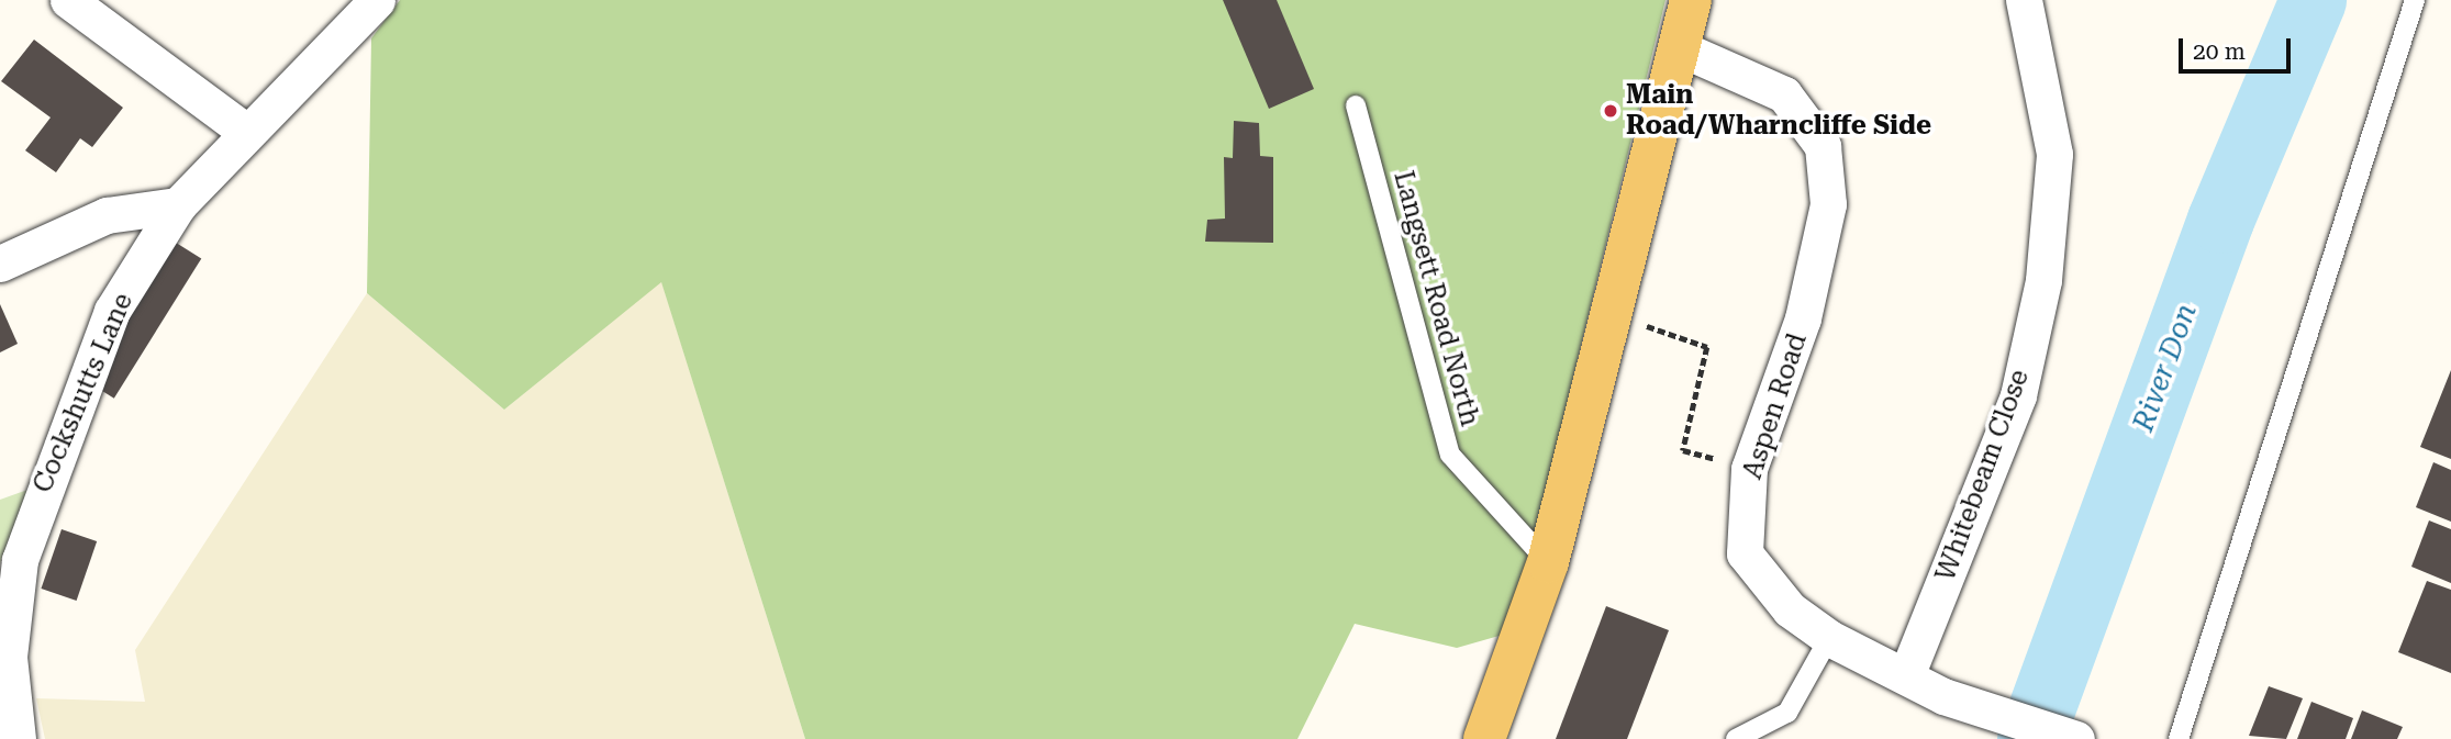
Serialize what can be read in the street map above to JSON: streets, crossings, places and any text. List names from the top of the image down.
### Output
{
  "streets": {
    "street": ["Cockshutts Lane", "Aspen Road", "Whitebeam Close"],
    "lane": ["Langsett Road North"]
  },
  "crossings": [
    ["Aspen Road", "Whitebeam Close"]
  ],
  "water": ["River Don"],
  "places": ["Main Road/Wharncliffe Side"],
  "scale_bar": "20 m"
}
